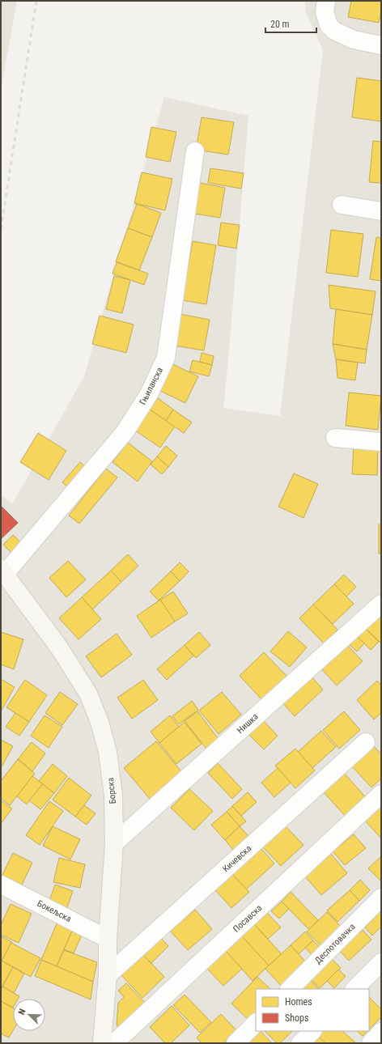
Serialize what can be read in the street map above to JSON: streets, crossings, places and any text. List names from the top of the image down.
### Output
{
  "streets": {
    "street": [
      "Гњиланска",
      "Нишка",
      "Борска",
      "Кичевска",
      "Бокељска",
      "Посавска",
      "Деспотовачка"
    ]
  },
  "crossings": [
    ["Гњиланска", "Борска"],
    ["Нишка", "Борска"],
    ["Борска", "Кичевска"],
    ["Борска", "Бокељска"]
  ],
  "legend": ["Homes", "Shops"],
  "scale_bar": "20 m",
  "north": "top left"
}
